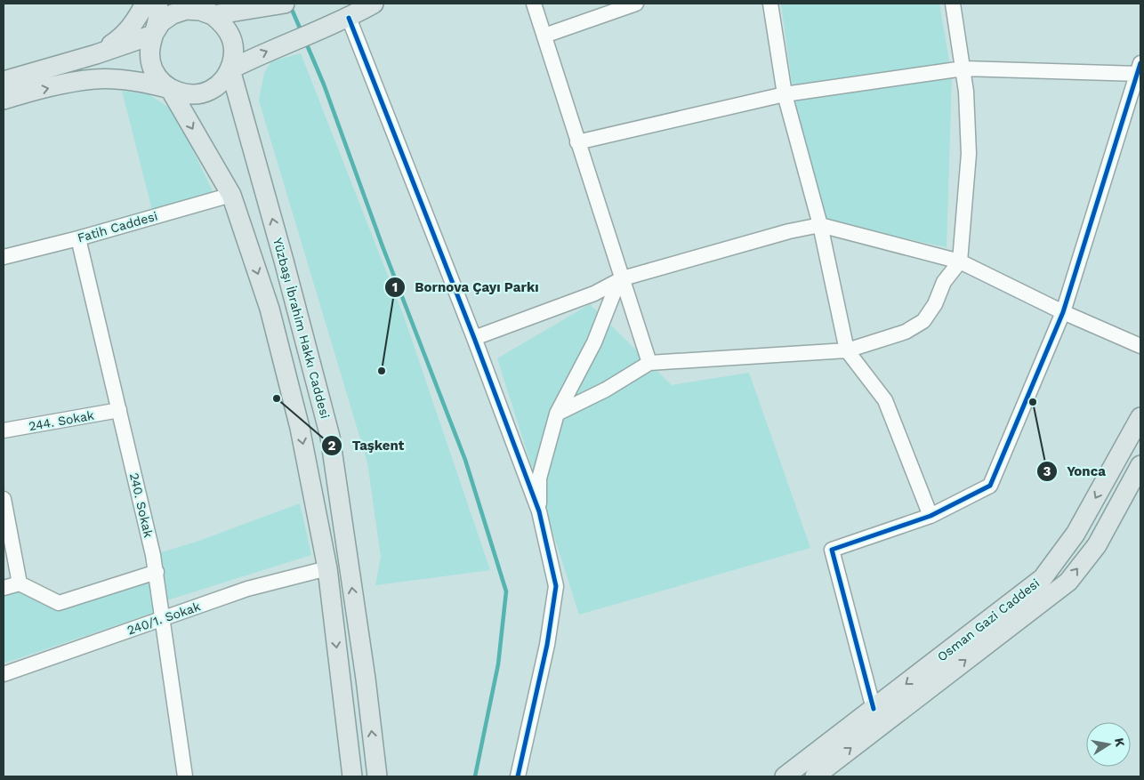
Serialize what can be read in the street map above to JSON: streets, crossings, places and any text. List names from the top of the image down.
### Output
{
  "streets": {
    "main road": ["Yüzbaşı İbrahim Hakkı Caddesi", "Osman Gazi Caddesi"],
    "street": [
      "Fatih Caddesi",
      "244. Sokak",
      "240. Sokak",
      "240/1. Sokak"
    ]
  },
  "crossings": [
    ["Fatih Caddesi", "Yüzbaşı İbrahim Hakkı Caddesi"],
    ["Fatih Caddesi", "240. Sokak"],
    ["Yüzbaşı İbrahim Hakkı Caddesi", "240/1. Sokak"],
    ["244. Sokak", "240. Sokak"],
    ["240. Sokak", "240/1. Sokak"]
  ],
  "places": ["Bornova Çayı Parkı", "Taşkent", "Yonca"],
  "north": "right"
}
